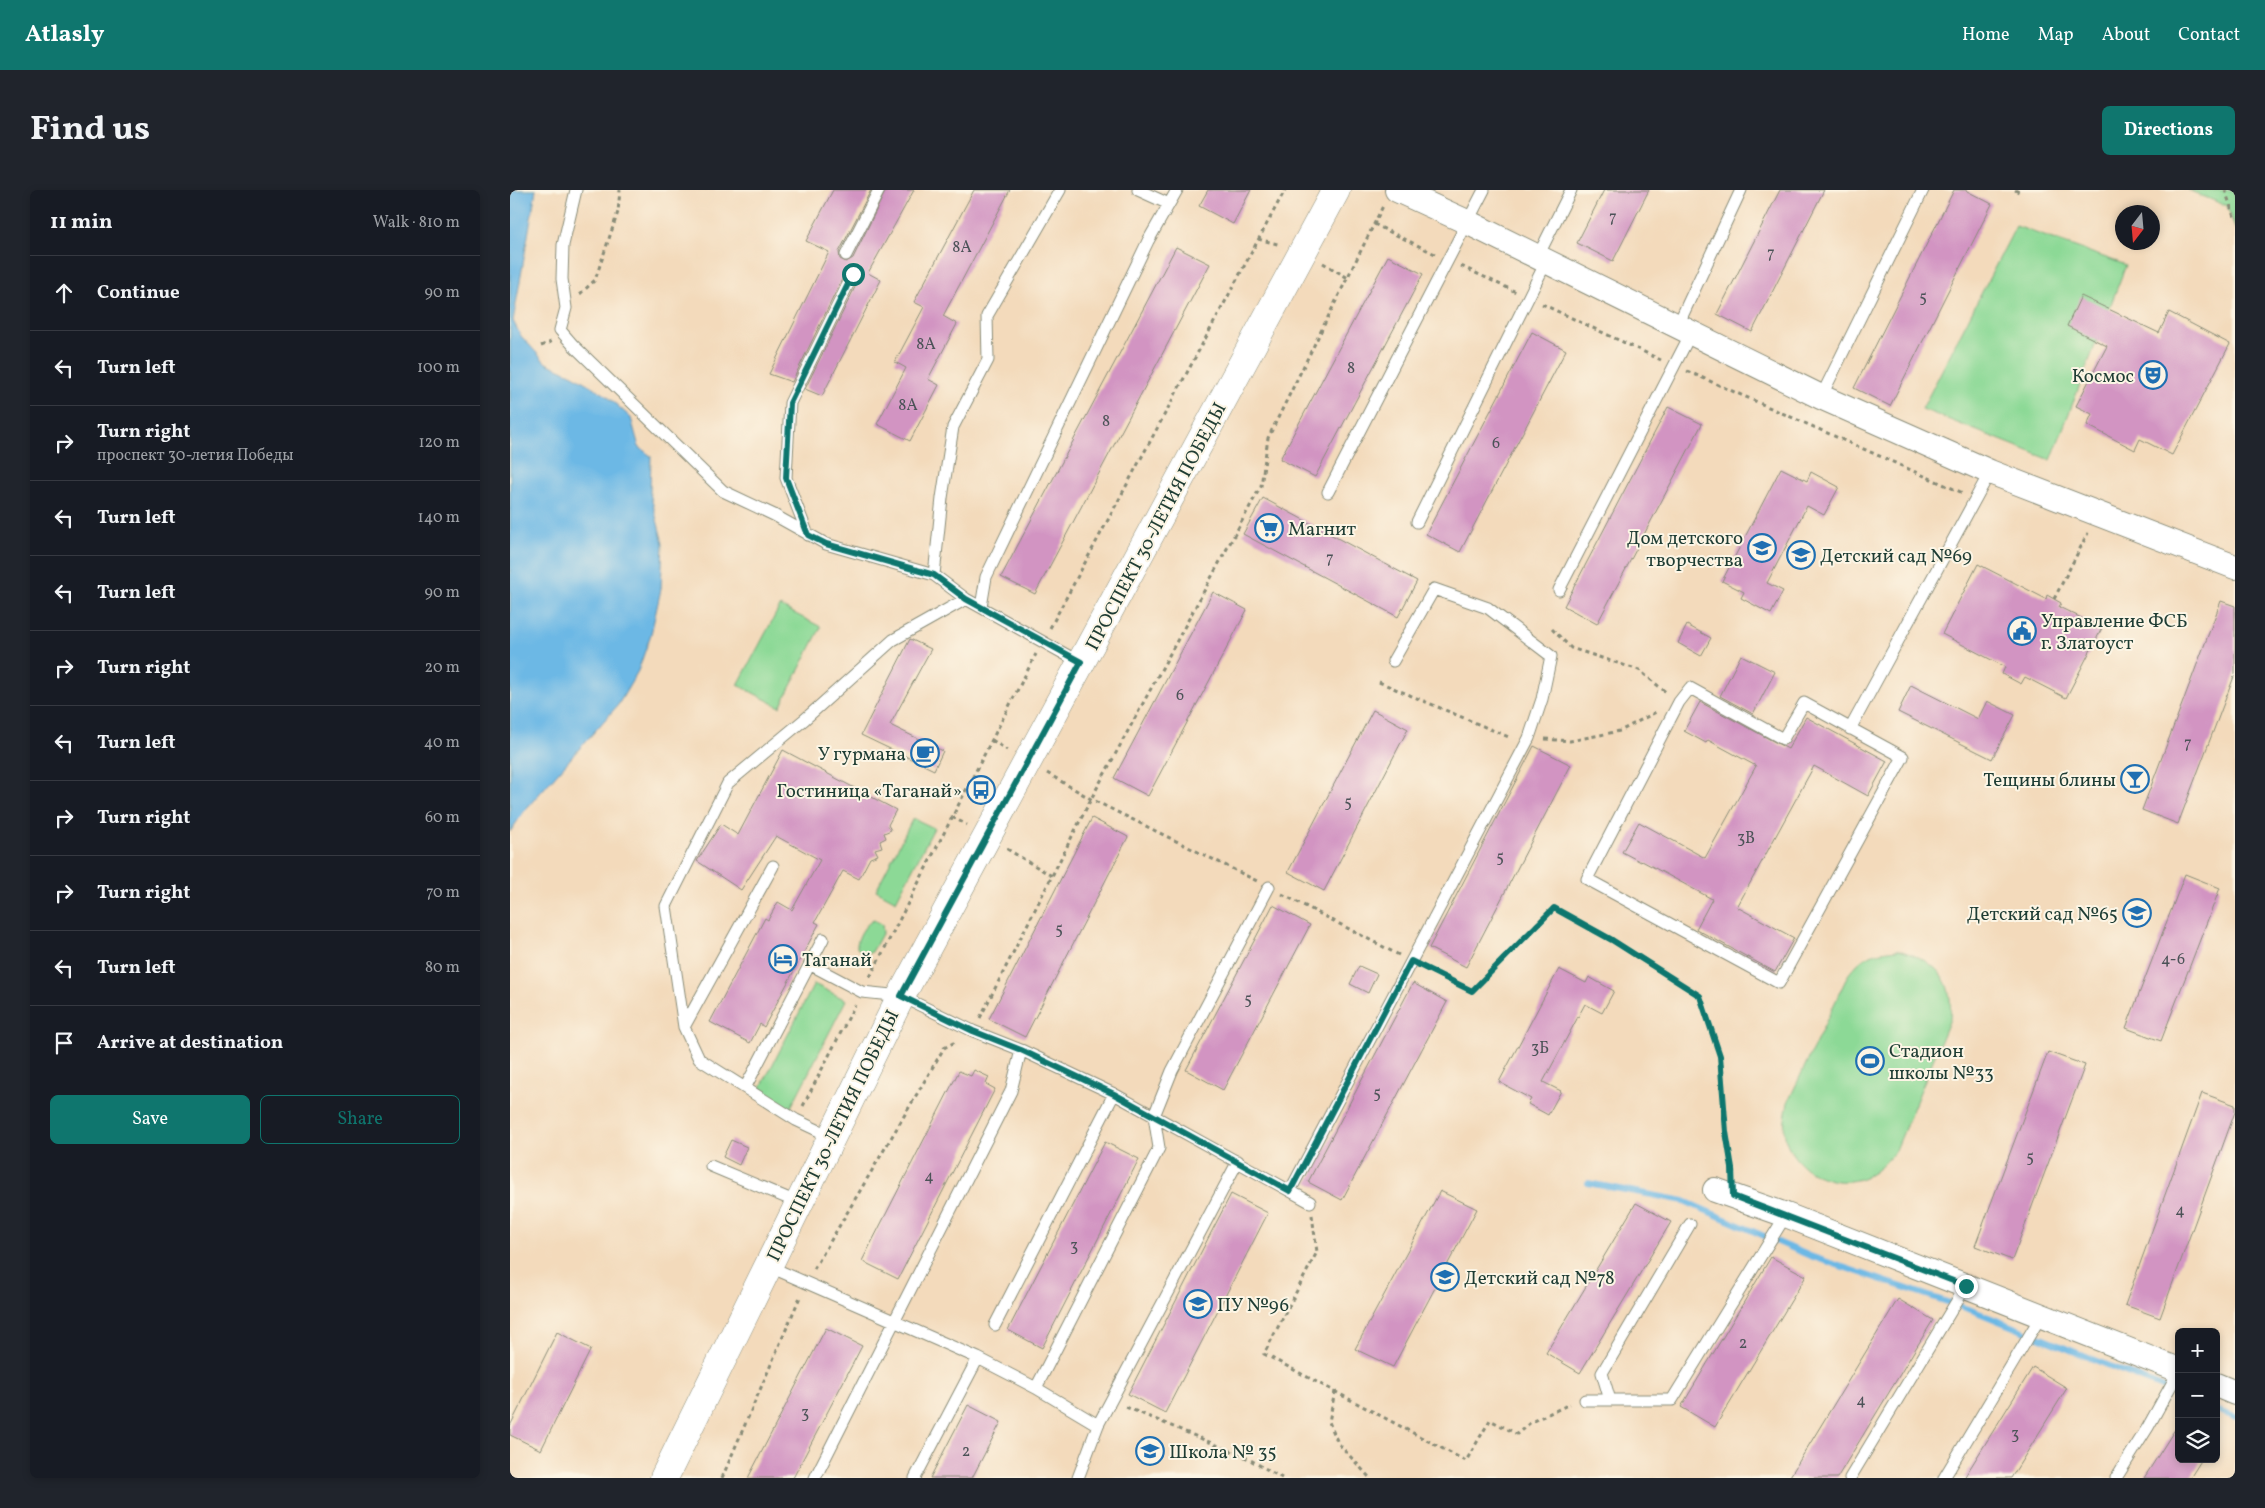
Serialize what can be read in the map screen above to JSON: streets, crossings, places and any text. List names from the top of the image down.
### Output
{
  "streets": {
    "main road": ["ПРОСПЕКТ 30-ЛЕТИЯ ПОБЕДЫ"]
  },
  "places": {
    "theatre": ["Космос"],
    "supermarket": ["Магнит"],
    "school or university": [
      "Дом детского творчества",
      "Детский сад №69",
      "Детский сад №65",
      "Детский сад №78",
      "ПУ №96",
      "Школа № 35"
    ],
    "public building": ["Управление ФСБ г. Златоуст"],
    "cafe": ["У гурмана"],
    "bar": ["Тещины блины"],
    "bus stop": ["Гостиница «Таганай»"],
    "hotel": ["Таганай"],
    "sports": ["Стадион школы №33"]
  },
  "house_numbers": [
    "7",
    "8А",
    "7",
    "5",
    "8А",
    "8",
    "8А",
    "8",
    "6",
    "7",
    "6",
    "7",
    "5",
    "3В",
    "5",
    "5",
    "4-6",
    "5",
    "3Б",
    "5",
    "5",
    "4",
    "4",
    "3",
    "2",
    "4",
    "3",
    "3",
    "2"
  ],
  "north": "bottom",
  "page": {
    "header": "Atlasly",
    "nav": [
      "Home",
      "Map",
      "About",
      "Contact"
    ],
    "title": "Find us",
    "buttons": [
      "Directions",
      ["Save", "Share"]
    ],
    "heading": ["11 min", "Walk · 810 m"],
    "list": [
      ["Continue", "90 m"],
      ["Turn left", "100 m"],
      ["Turn right", "проспект 30-летия Победы", "120 m"],
      ["Turn left", "140 m"],
      ["Turn left", "90 m"],
      ["Turn right", "20 m"],
      ["Turn left", "40 m"],
      ["Turn right", "60 m"],
      ["Turn right", "70 m"],
      ["Turn left", "80 m"],
      "Arrive at destination"
    ],
    "map_buttons": ["+", "−"]
  }
}
